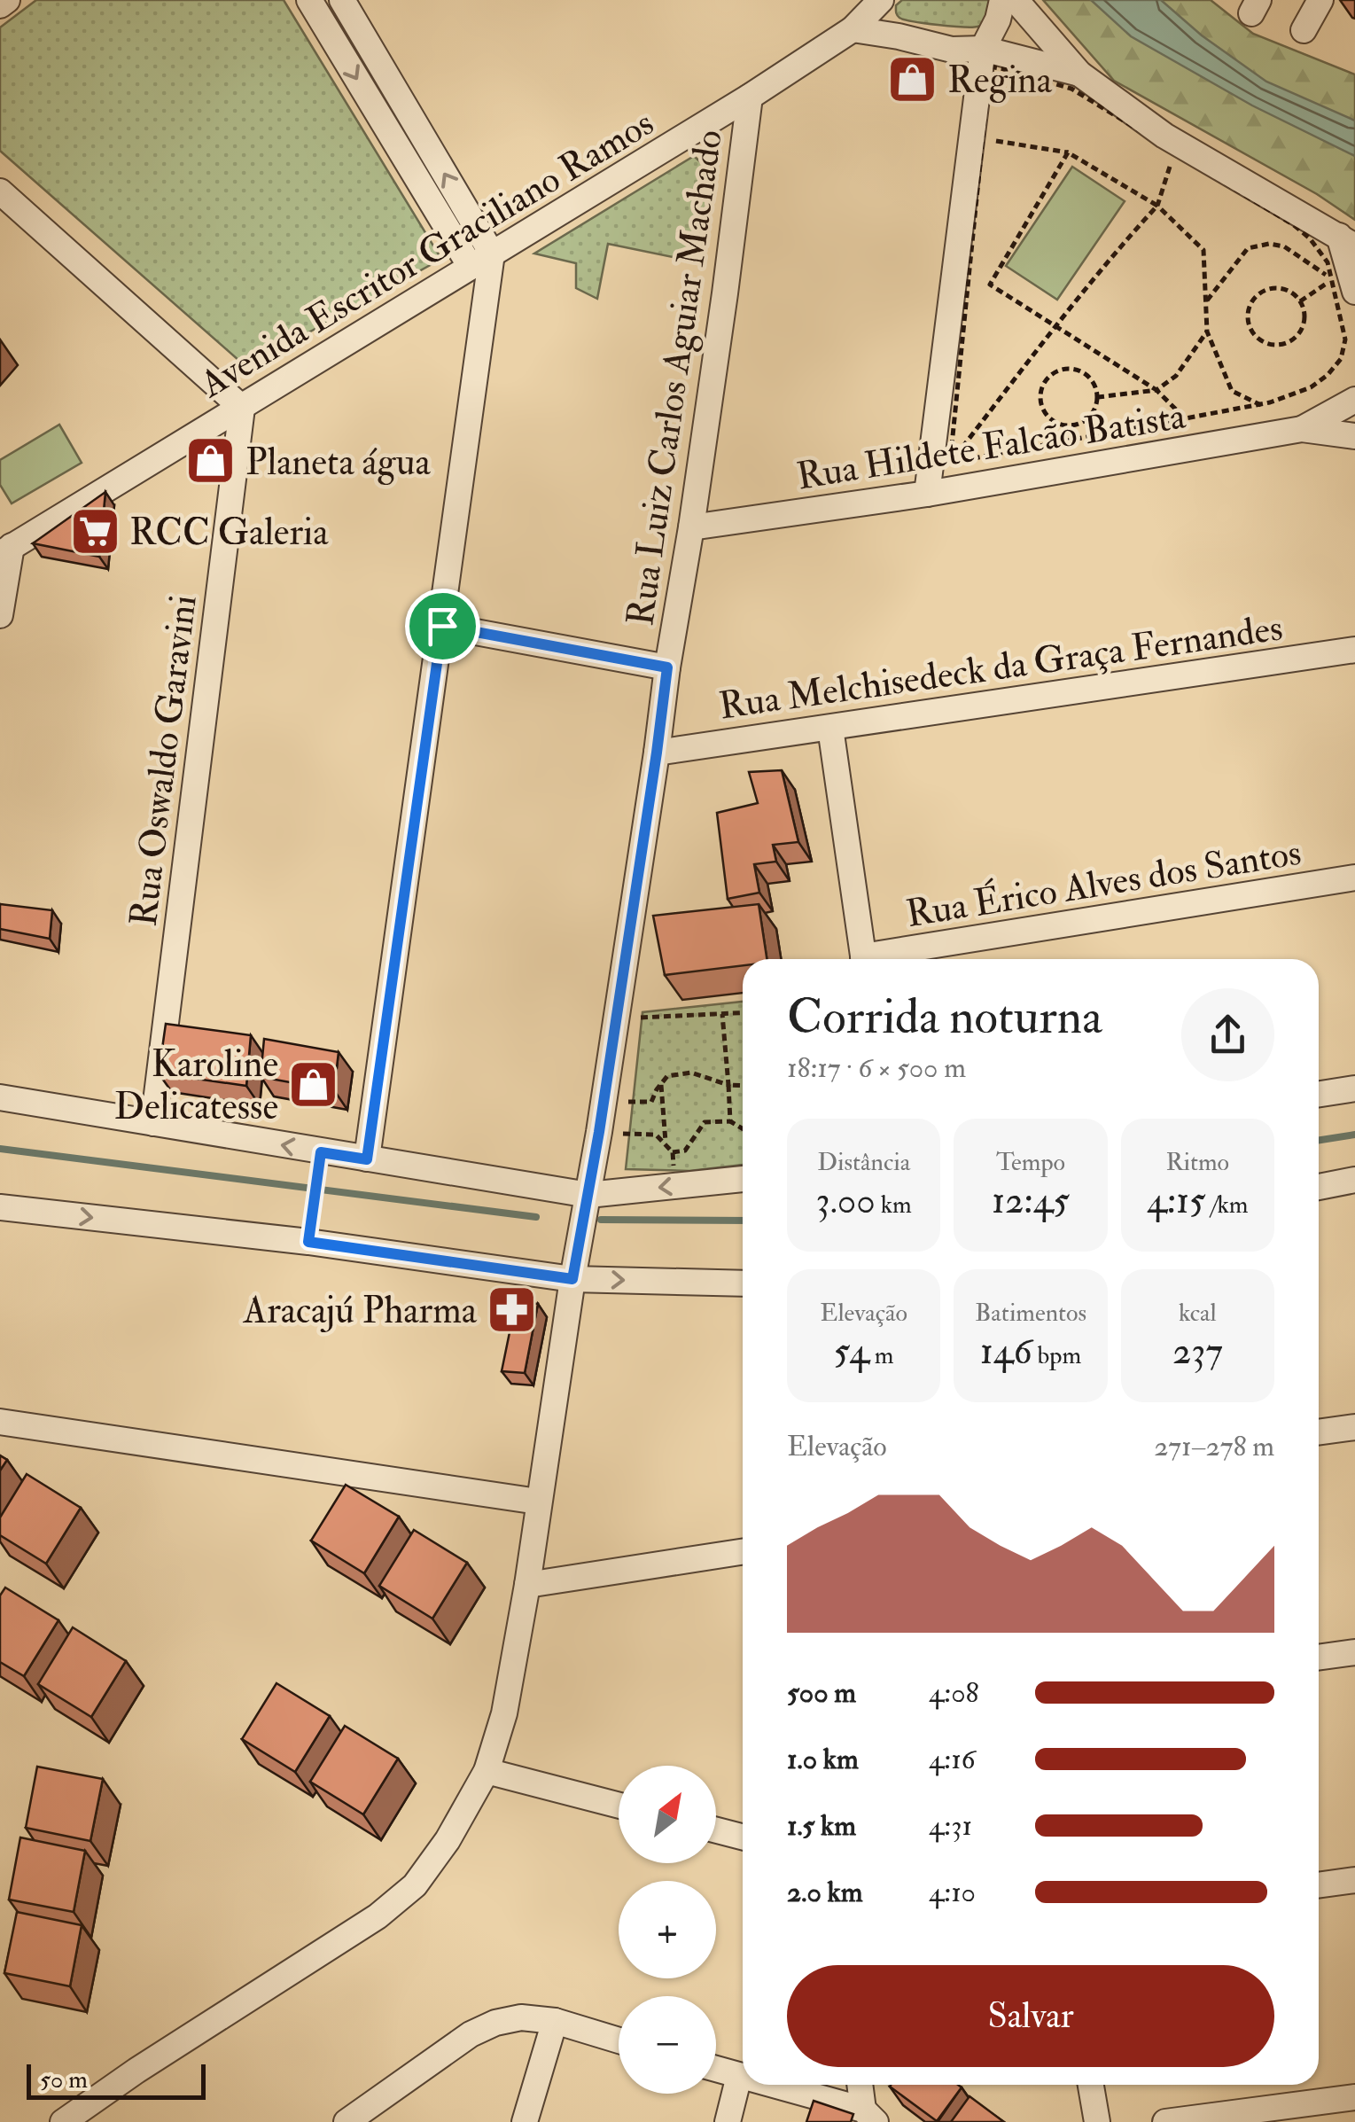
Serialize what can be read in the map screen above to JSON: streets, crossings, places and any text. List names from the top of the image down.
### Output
{
  "streets": {
    "street": [
      "Avenida Escritor Graciliano Ramos",
      "Rua Luiz Carlos Aguiar Machado",
      "Rua Hildete Falcão Batista",
      "Rua Melchisedeck da Graça Fernandes",
      "Rua Oswaldo Garavini",
      "Rua Érico Alves dos Santos"
    ]
  },
  "crossings": [
    ["Avenida Escritor Graciliano Ramos", "Rua Luiz Carlos Aguiar Machado"],
    ["Avenida Escritor Graciliano Ramos", "Rua Oswaldo Garavini"],
    ["Rua Luiz Carlos Aguiar Machado", "Rua Hildete Falcão Batista"],
    ["Rua Luiz Carlos Aguiar Machado", "Rua Melchisedeck da Graça Fernandes"]
  ],
  "places": {
    "shop": ["Regina", "Planeta água", "Karoline Delicatesse"],
    "supermarket": ["RCC Galeria"],
    "pharmacy": ["Aracajú Pharma"]
  },
  "scale_bar": "50 m",
  "north": "top right",
  "page": {
    "heading": ["Corrida noturna", "18:17 · 6 × 500 m"],
    "stats": [
      ["Distância", "3.00 km"],
      ["Tempo", "12:45"],
      ["Ritmo", "4:15 /km"],
      ["Elevação", "54 m"],
      ["Batimentos", "146 bpm"],
      ["kcal", "237"]
    ],
    "chart": ["Elevação", "271–278 m"],
    "list": [
      {
        "name": "500 m",
        "note": "4:08"
      },
      {
        "name": "1.0 km",
        "note": "4:16"
      },
      {
        "name": "1.5 km",
        "note": "4:31"
      },
      {
        "name": "2.0 km",
        "note": "4:10"
      }
    ],
    "map_buttons": ["+", "−"],
    "buttons": "Salvar",
    "scale": "50 m"
  }
}
